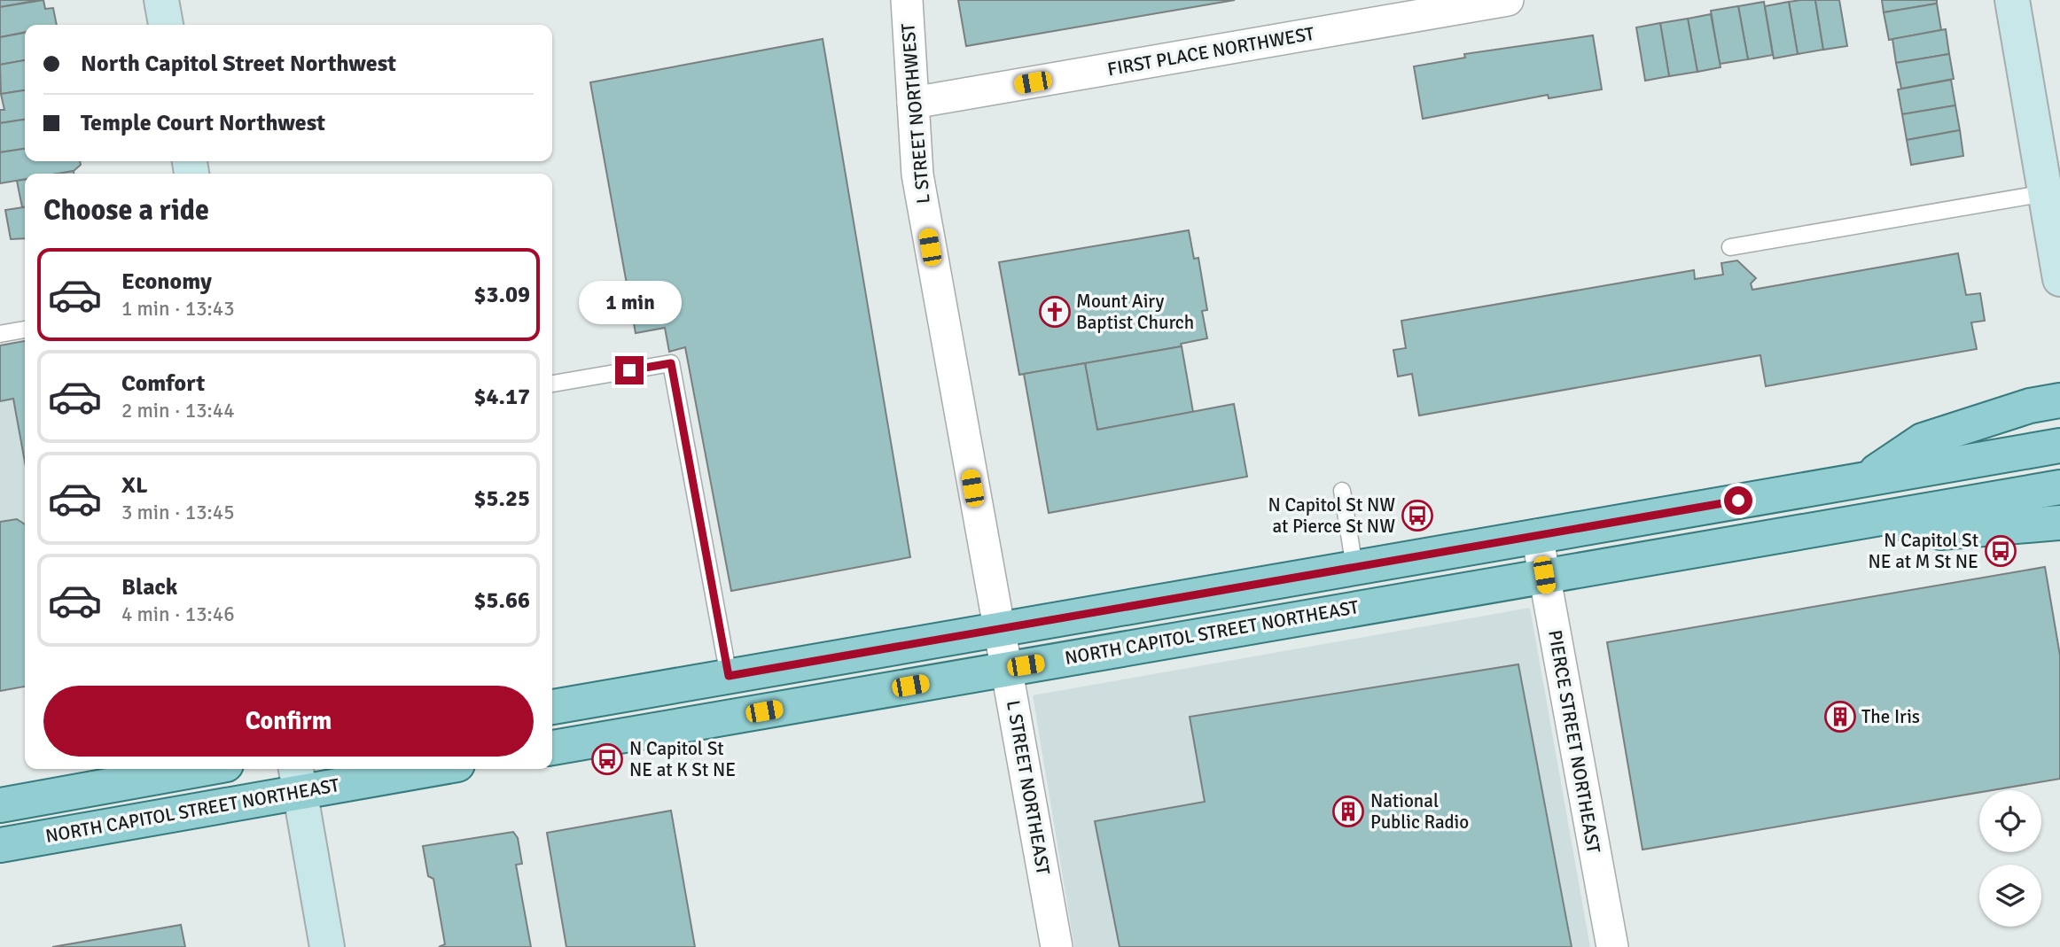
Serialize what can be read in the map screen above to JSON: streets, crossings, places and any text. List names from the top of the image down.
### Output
{
  "streets": {
    "main road": ["NORTH CAPITOL STREET NORTHEAST"],
    "street": [
      "FIRST PLACE NORTHWEST",
      "L STREET NORTHWEST",
      "PIERCE STREET NORTHEAST",
      "L STREET NORTHEAST"
    ]
  },
  "crossings": [
    ["FIRST PLACE NORTHWEST", "L STREET NORTHWEST"],
    ["L STREET NORTHWEST", "L STREET NORTHEAST"],
    ["NORTH CAPITOL STREET NORTHEAST", "PIERCE STREET NORTHEAST"],
    ["NORTH CAPITOL STREET NORTHEAST", "L STREET NORTHEAST"]
  ],
  "places": {
    "church": ["Mount Airy Baptist Church"],
    "bus stop": ["N Capitol St NW at Pierce St NW", "N Capitol St NE at M St NE", "N Capitol St NE at K St NE"],
    "building": ["The Iris", "National Public Radio"]
  },
  "page": {
    "banner": ["North Capitol Street Northwest", "Temple Court Northwest"],
    "heading": "Choose a ride",
    "list": [
      {
        "name": "Economy",
        "note": "1 min · 13:43",
        "value": "$3.09"
      },
      {
        "name": "Comfort",
        "note": "2 min · 13:44",
        "value": "$4.17"
      },
      {
        "name": "XL",
        "note": "3 min · 13:45",
        "value": "$5.25"
      },
      {
        "name": "Black",
        "note": "4 min · 13:46",
        "value": "$5.66"
      }
    ],
    "bubble": "1 min",
    "buttons": "Confirm"
  }
}
